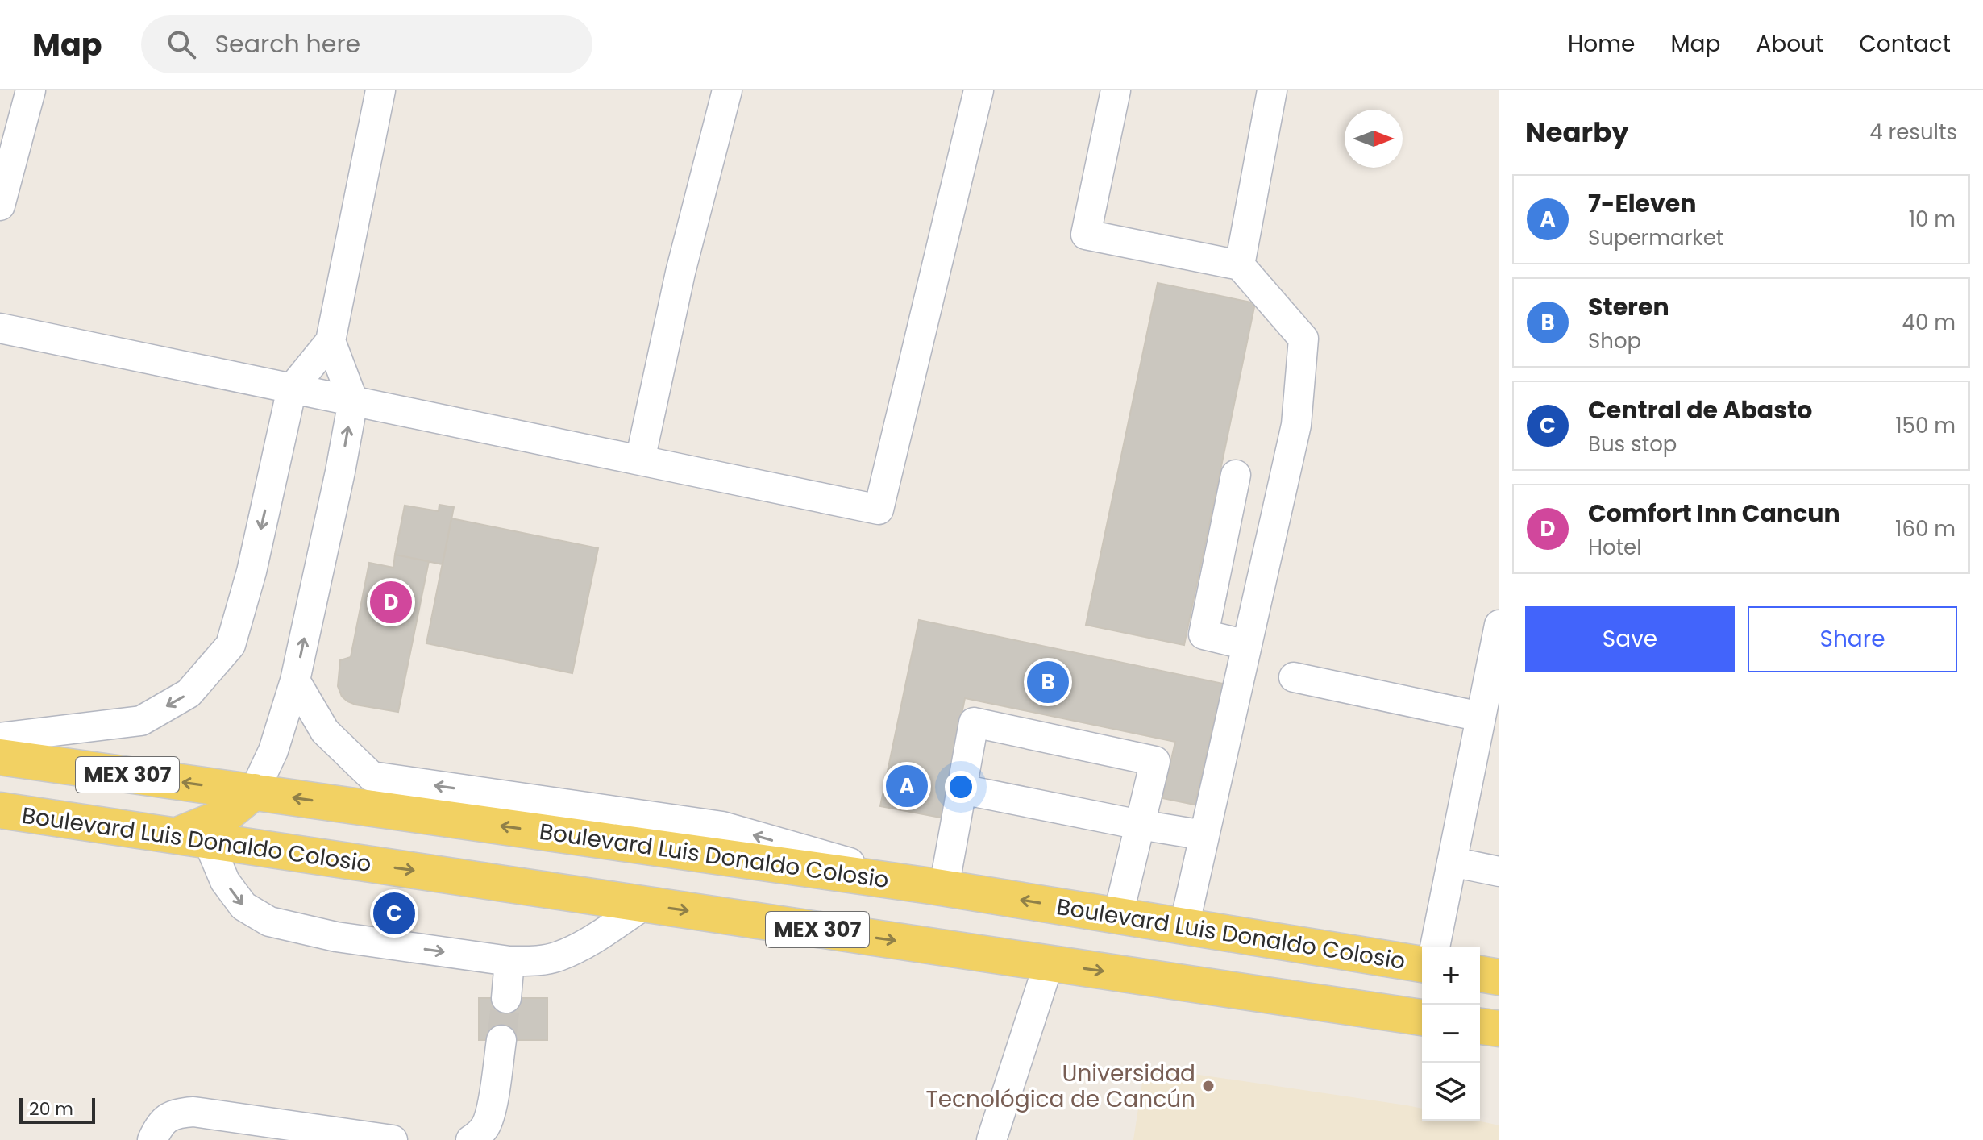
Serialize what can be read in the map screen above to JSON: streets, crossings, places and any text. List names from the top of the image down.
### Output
{
  "streets": {
    "main road": ["MEX 307", "Boulevard Luis Donaldo Colosio"]
  },
  "places": ["Universidad Tecnológica de Cancún"],
  "scale_bar": "20 m",
  "north": "right",
  "page": {
    "header": "Map",
    "search": "Search here",
    "nav": [
      "Home",
      "Map",
      "About",
      "Contact"
    ],
    "heading": ["Nearby", "4 results"],
    "list": [
      {
        "mark": "A",
        "name": "7-Eleven",
        "note": "Supermarket",
        "value": "10 m"
      },
      {
        "mark": "B",
        "name": "Steren",
        "note": "Shop",
        "value": "40 m"
      },
      {
        "mark": "C",
        "name": "Central de Abasto",
        "note": "Bus stop",
        "value": "150 m"
      },
      {
        "mark": "D",
        "name": "Comfort Inn Cancun",
        "note": "Hotel",
        "value": "160 m"
      }
    ],
    "pins": [
      "D",
      "B",
      "A",
      "C"
    ],
    "buttons": ["Save", "Share"],
    "map_buttons": ["+", "−"],
    "scale": "20 m"
  }
}
